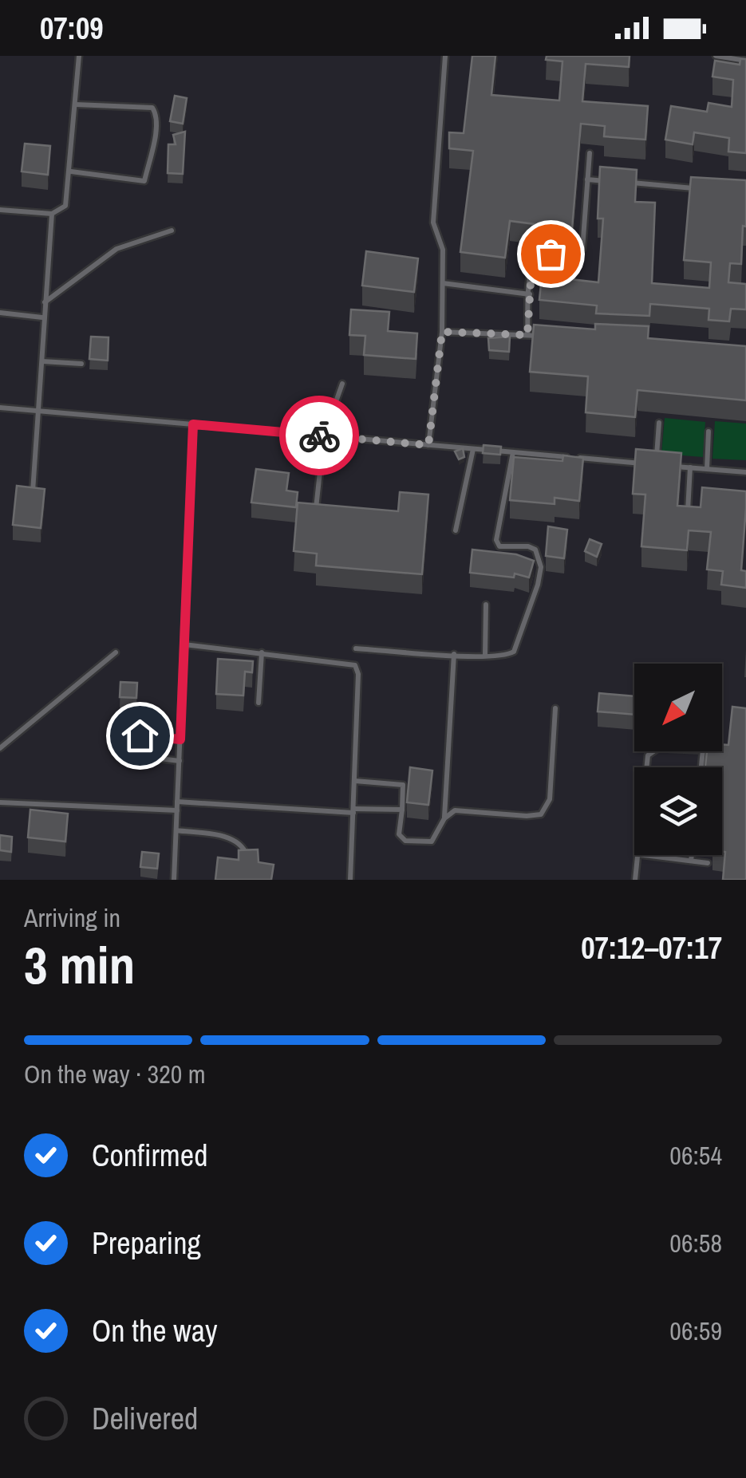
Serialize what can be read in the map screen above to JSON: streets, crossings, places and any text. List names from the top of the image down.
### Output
{
  "north": "bottom left",
  "page": {
    "status": "07:09",
    "heading": ["3 min", "Arriving in", "07:12–07:17"],
    "bar": "On the way · 320 m",
    "list": [
      ["Confirmed", "06:54"],
      ["Preparing", "06:58"],
      ["On the way", "06:59"],
      "Delivered"
    ]
  }
}
